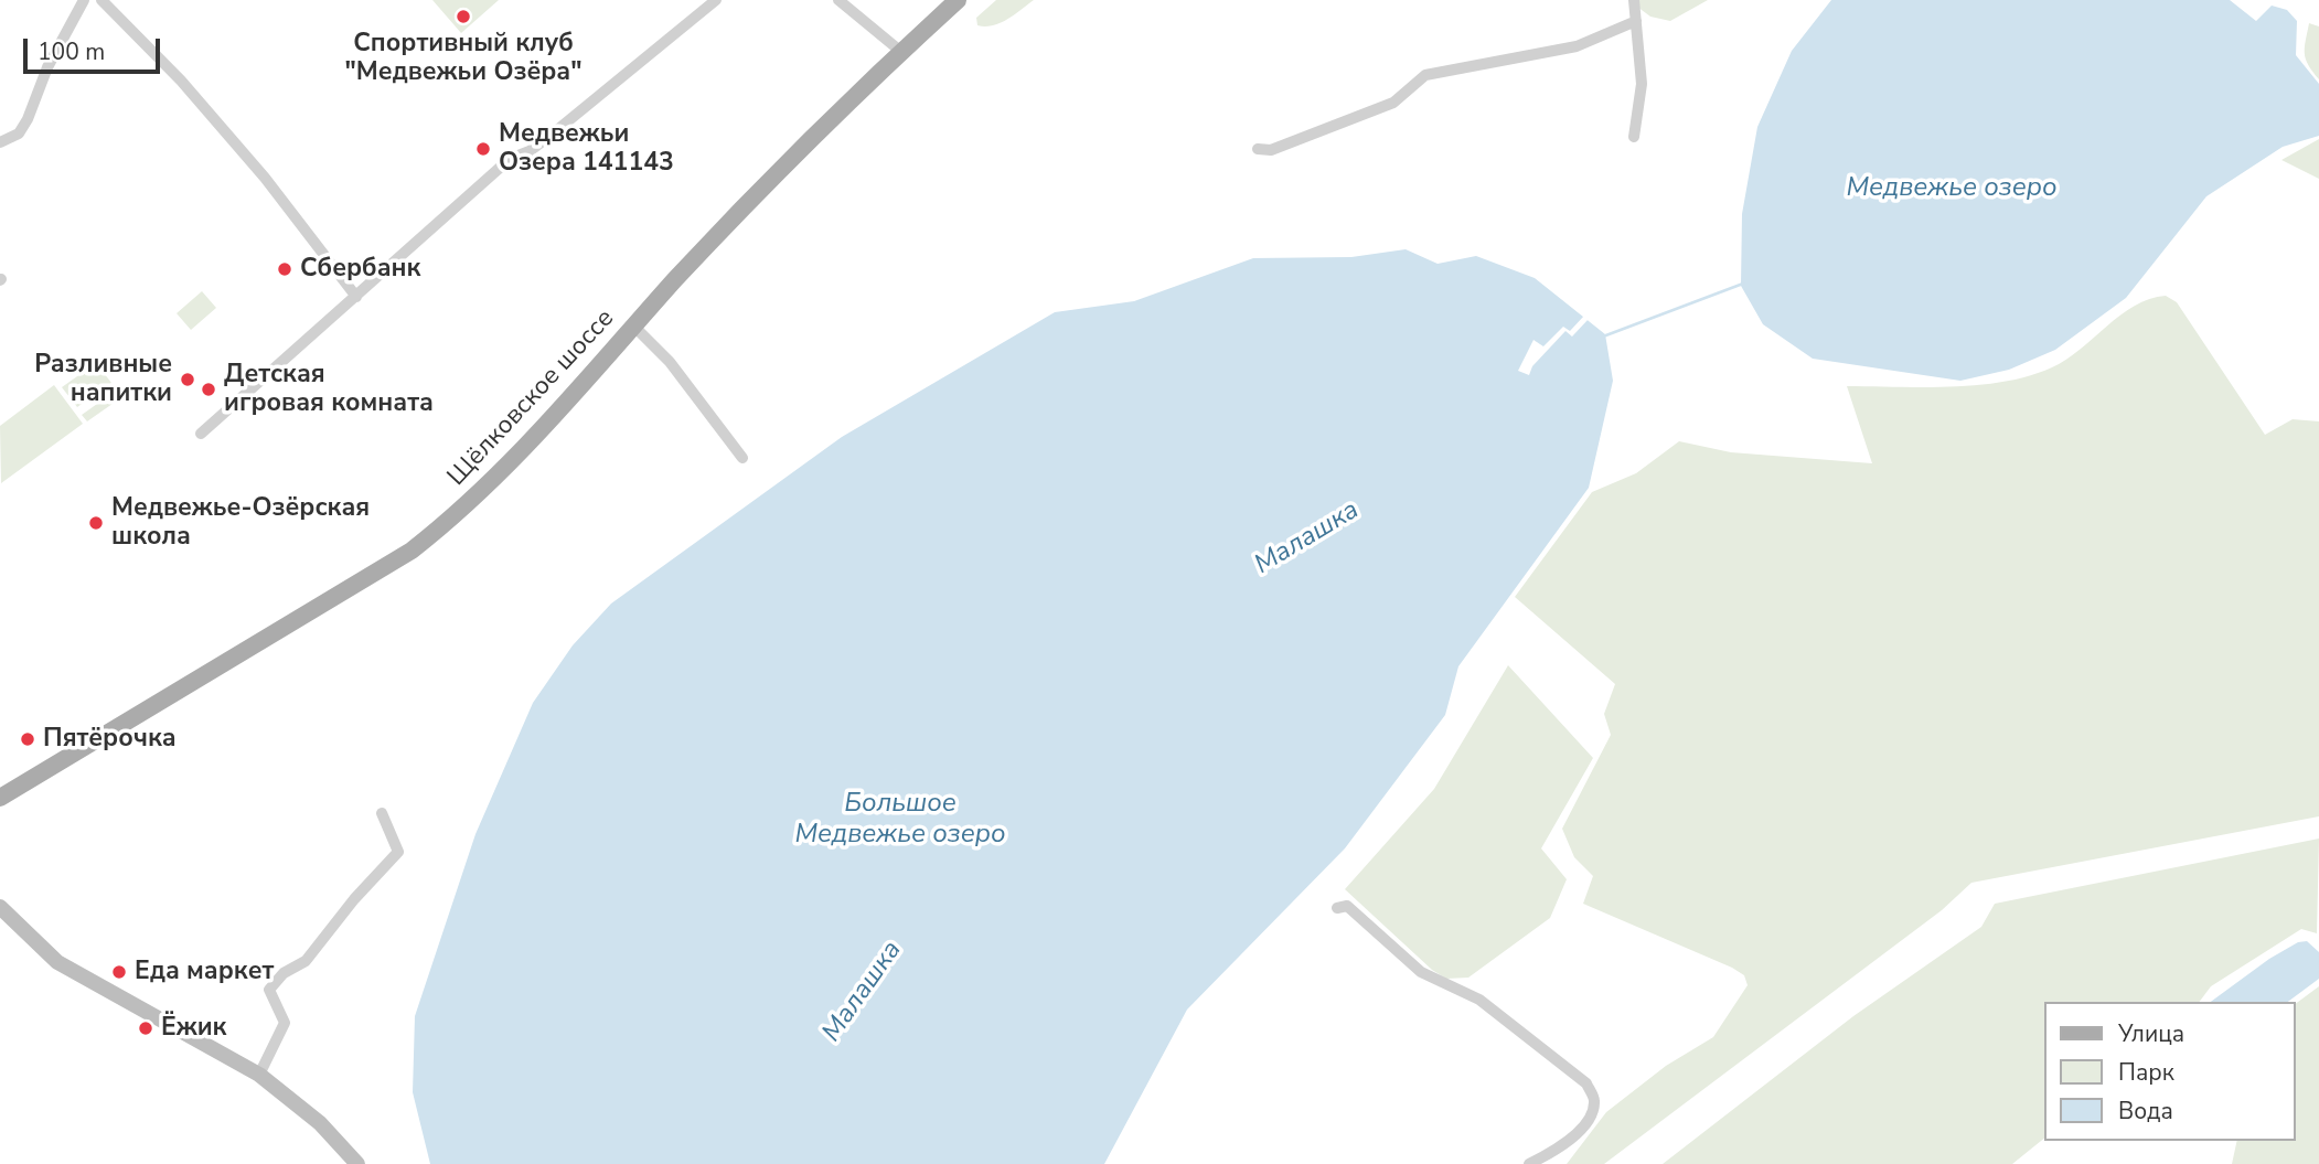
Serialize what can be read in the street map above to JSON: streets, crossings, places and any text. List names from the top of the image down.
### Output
{
  "streets": {
    "main road": ["Щёлковское шоссе"]
  },
  "water": ["Медвежье озеро", "Малашка", "Большое Медвежье озеро"],
  "places": [
    "Спортивный клуб \"Медвежьи Озёра\"",
    "Медвежьи Озера 141143",
    "Сбербанк",
    "Разливные напитки",
    "Детская игровая комната",
    "Медвежье-Озёрская школа",
    "Пятёрочка",
    "Еда маркет",
    "Ёжик"
  ],
  "legend": ["Улица", "Парк", "Вода"],
  "scale_bar": "100 m"
}
